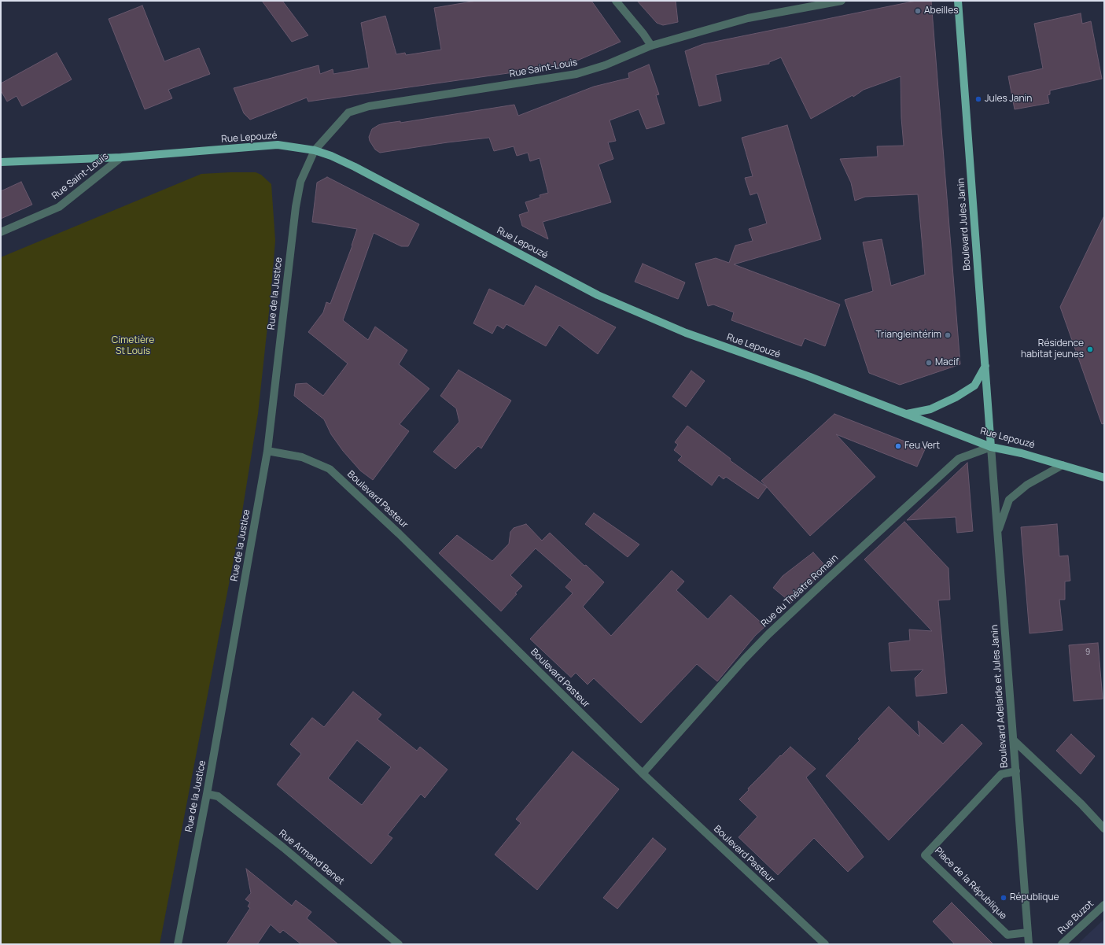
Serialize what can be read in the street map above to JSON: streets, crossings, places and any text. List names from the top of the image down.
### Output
{
  "streets": {
    "main road": ["Rue Lepouzé", "Boulevard Jules Janin"],
    "street": [
      "Rue Saint-Louis",
      "Rue de la Justice",
      "Boulevard Pasteur",
      "Rue du Théatre Romain",
      "Boulevard Adelaide et Jules Janin",
      "Rue Armand Benet",
      "Place de la République",
      "Rue Buzot"
    ]
  },
  "crossings": [
    ["Rue Saint-Louis", "Rue Lepouzé"],
    ["Rue Saint-Louis", "Rue de la Justice"],
    ["Rue Lepouzé", "Boulevard Jules Janin"],
    ["Rue Lepouzé", "Rue de la Justice"],
    ["Rue Lepouzé", "Rue du Théatre Romain"],
    ["Rue Lepouzé", "Boulevard Adelaide et Jules Janin"],
    ["Boulevard Jules Janin", "Rue du Théatre Romain"],
    ["Boulevard Jules Janin", "Boulevard Adelaide et Jules Janin"],
    ["Rue de la Justice", "Boulevard Pasteur"],
    ["Rue de la Justice", "Rue Armand Benet"],
    ["Boulevard Pasteur", "Rue du Théatre Romain"],
    ["Rue du Théatre Romain", "Boulevard Adelaide et Jules Janin"],
    ["Boulevard Adelaide et Jules Janin", "Place de la République"]
  ],
  "parks": ["Cimetière St Louis"],
  "places": [
    "Abeilles",
    "Jules Janin",
    "Triangleintérim",
    "Résidence habitat jeunes",
    "Macif",
    "Feu Vert",
    "République"
  ],
  "house_numbers": ["9"]
}
